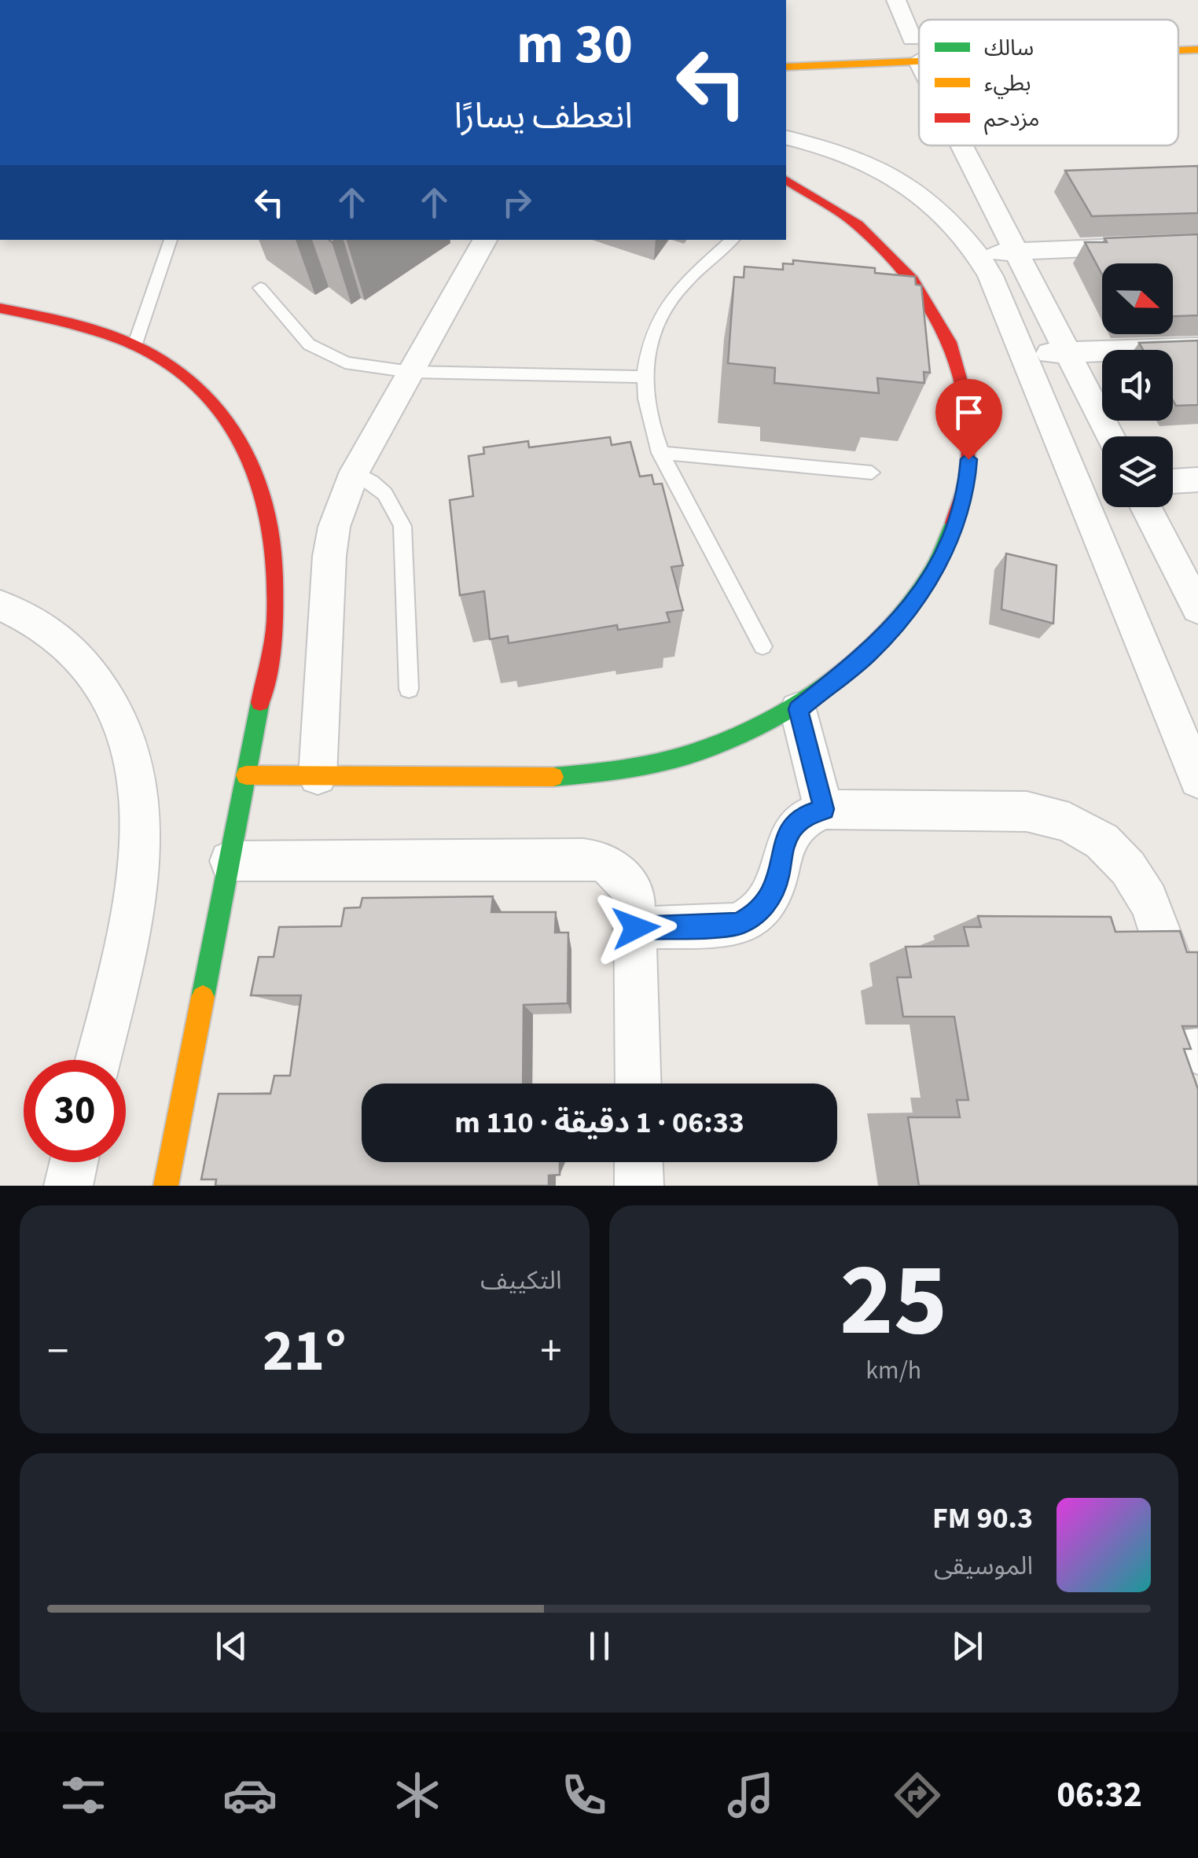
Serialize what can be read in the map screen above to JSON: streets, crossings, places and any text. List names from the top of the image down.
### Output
{
  "legend": ["سالك", "بطيء", "مزدحم"],
  "north": "right",
  "page": {
    "turn": ["30 m", "انعطف يسارًا"],
    "limit": "30",
    "trip": "06:33 · 1 دقيقة · 110 m",
    "tile": [
      ["25", "km/h"],
      "التكييف"
    ],
    "heat": ["−", "21°", "+"],
    "song": ["90.3 FM", "الموسيقى"],
    "tabs": "06:32"
  }
}
